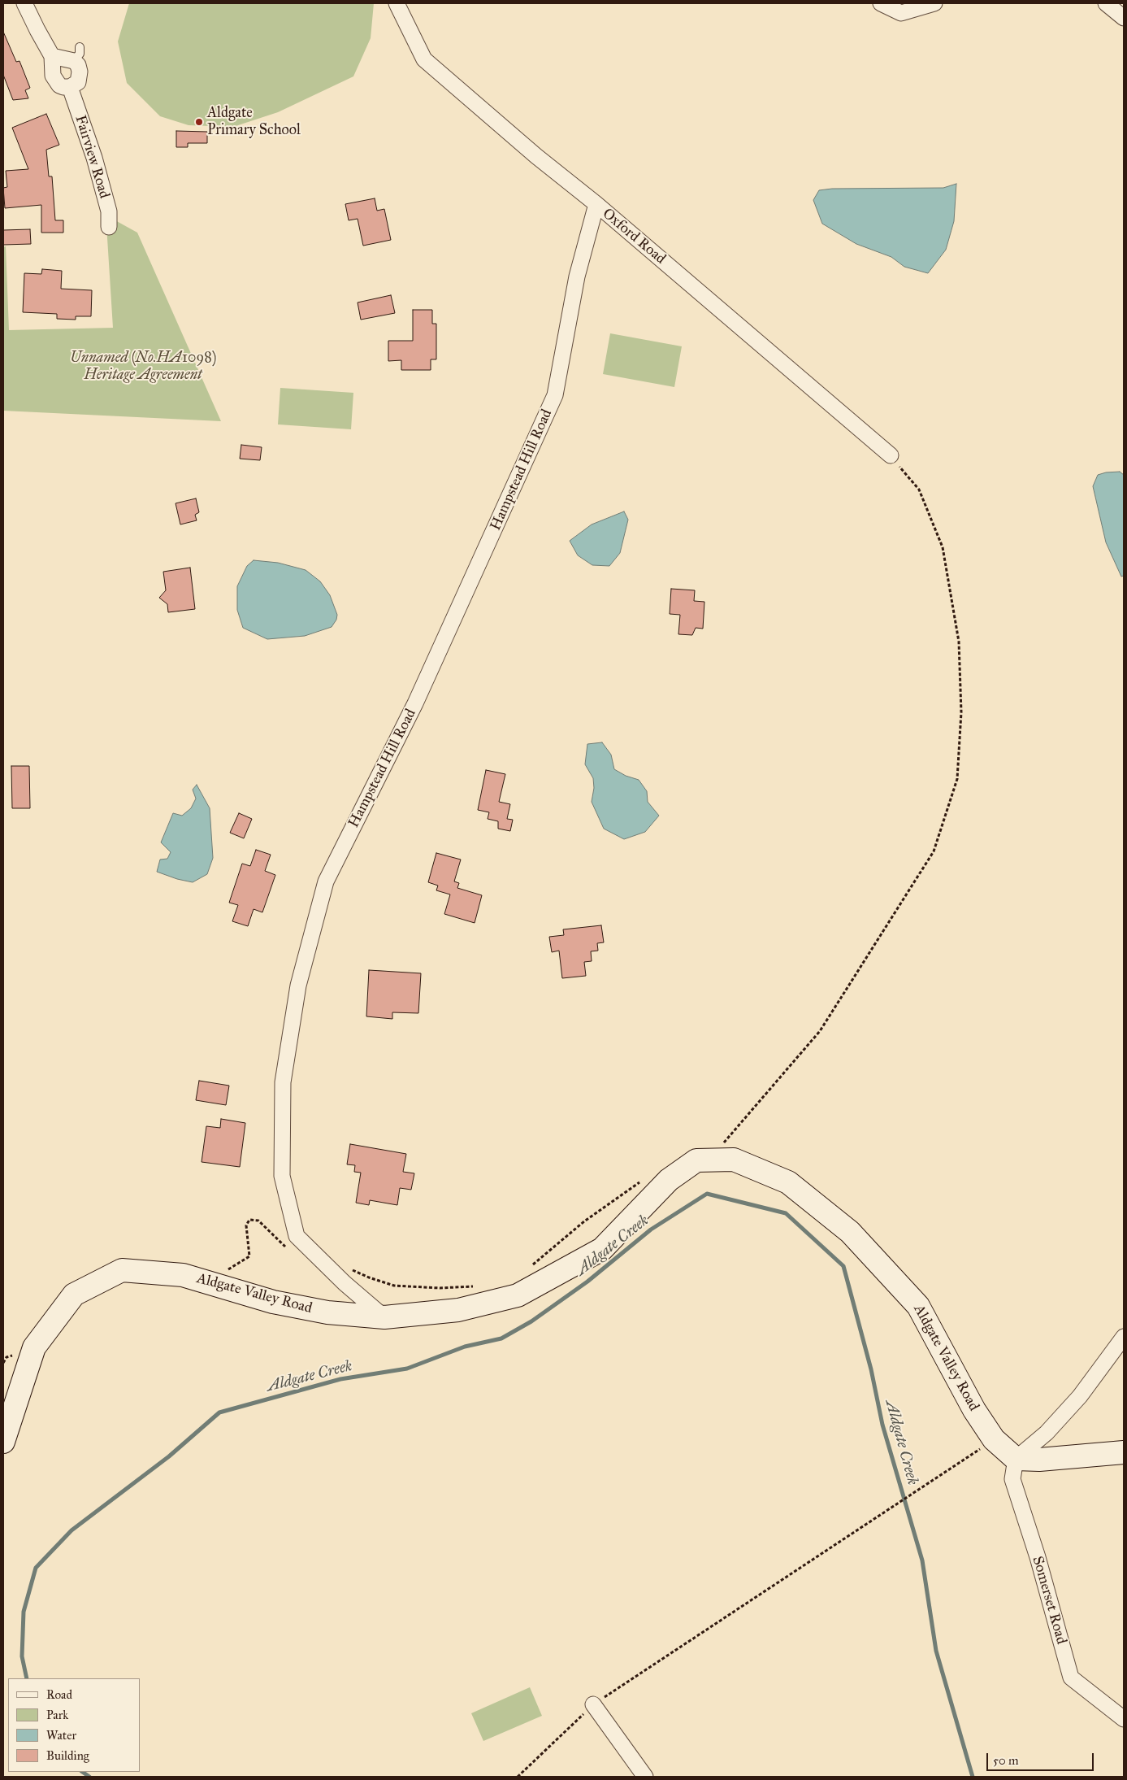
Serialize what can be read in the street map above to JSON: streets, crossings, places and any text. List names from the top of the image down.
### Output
{
  "streets": {
    "street": [
      "Fairview Road",
      "Oxford Road",
      "Hampstead Hill Road",
      "Aldgate Valley Road",
      "Somerset Road"
    ]
  },
  "crossings": [
    ["Oxford Road", "Hampstead Hill Road"],
    ["Hampstead Hill Road", "Aldgate Valley Road"],
    ["Aldgate Valley Road", "Somerset Road"]
  ],
  "water": ["Aldgate Creek"],
  "parks": ["Unnamed (No.HA1098) Heritage Agreement"],
  "places": ["Aldgate Primary School"],
  "legend": [
    "Road",
    "Park",
    "Water",
    "Building"
  ],
  "scale_bar": "50 m"
}
